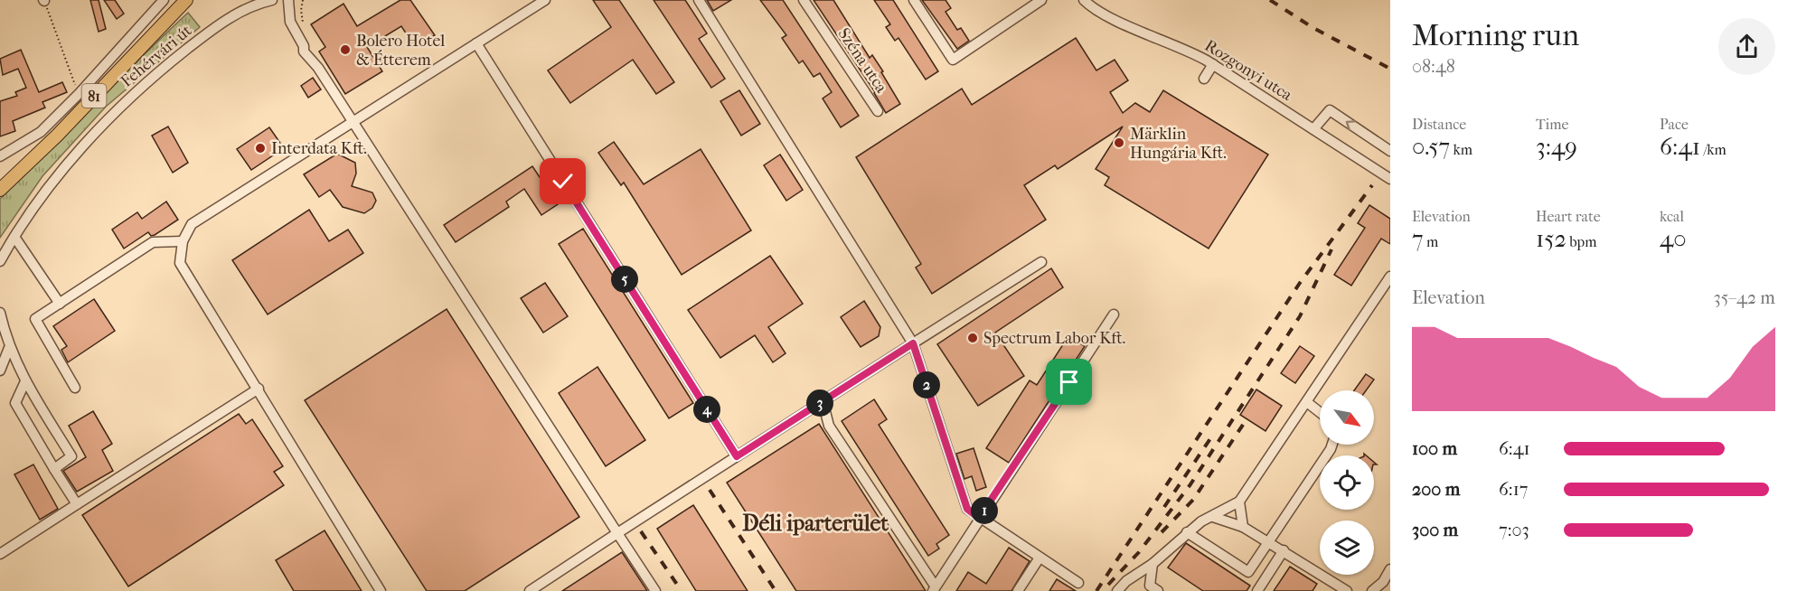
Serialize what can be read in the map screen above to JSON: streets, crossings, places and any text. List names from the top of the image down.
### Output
{
  "streets": {
    "main road": ["81"],
    "street": ["Fehérvári út", "Széna utca", "Rozgonyi utca"]
  },
  "districts": ["Déli iparterület"],
  "places": [
    "Bolero Hotel & Étterem",
    "Märklin Hungária Kft.",
    "Interdata Kft.",
    "Spectrum Labor Kft."
  ],
  "north": "bottom right",
  "page": {
    "heading": ["Morning run", "08:48"],
    "stats": [
      ["Distance", "0.57 km"],
      ["Time", "3:49"],
      ["Pace", "6:41 /km"],
      ["Elevation", "7 m"],
      ["Heart rate", "152 bpm"],
      ["kcal", "40"]
    ],
    "pins": [
      "5",
      "2",
      "3",
      "4",
      "1"
    ],
    "chart": ["Elevation", "35–42 m"],
    "list": [
      {
        "name": "100 m",
        "note": "6:41"
      },
      {
        "name": "200 m",
        "note": "6:17"
      },
      {
        "name": "300 m",
        "note": "7:03"
      }
    ]
  }
}
